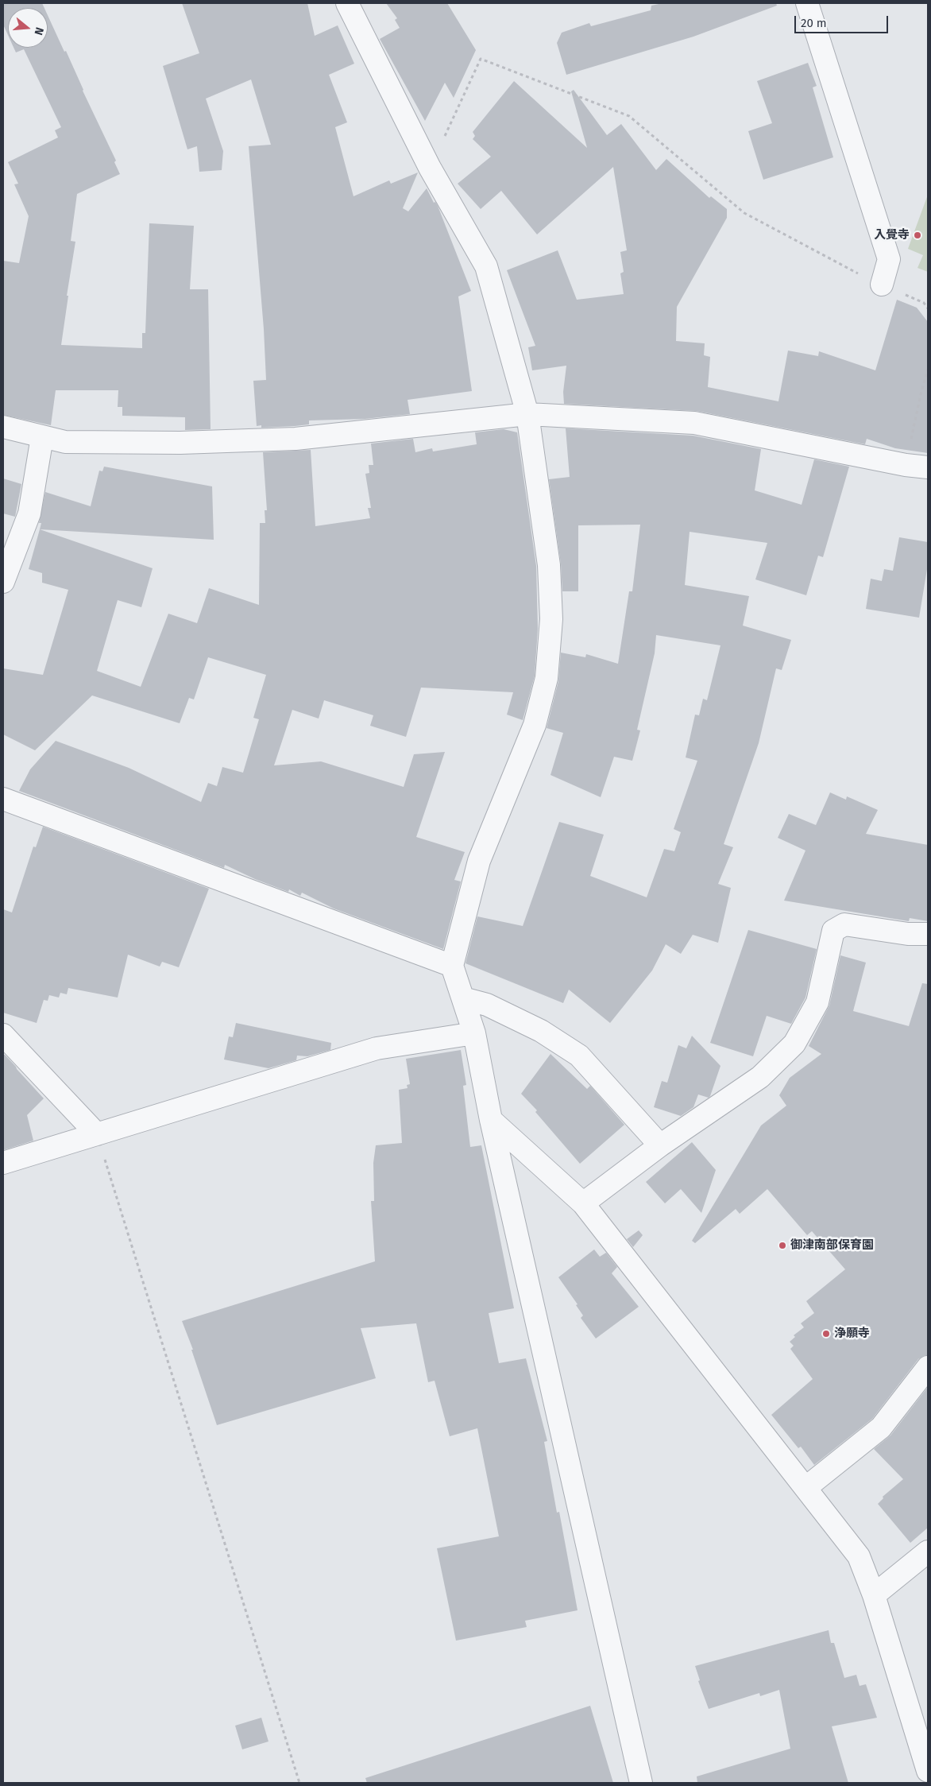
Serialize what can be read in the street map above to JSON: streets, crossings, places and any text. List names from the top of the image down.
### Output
{
  "places": ["入覺寺", "御津南部保育園", "浄願寺"],
  "scale_bar": "20 m",
  "north": "right"
}
